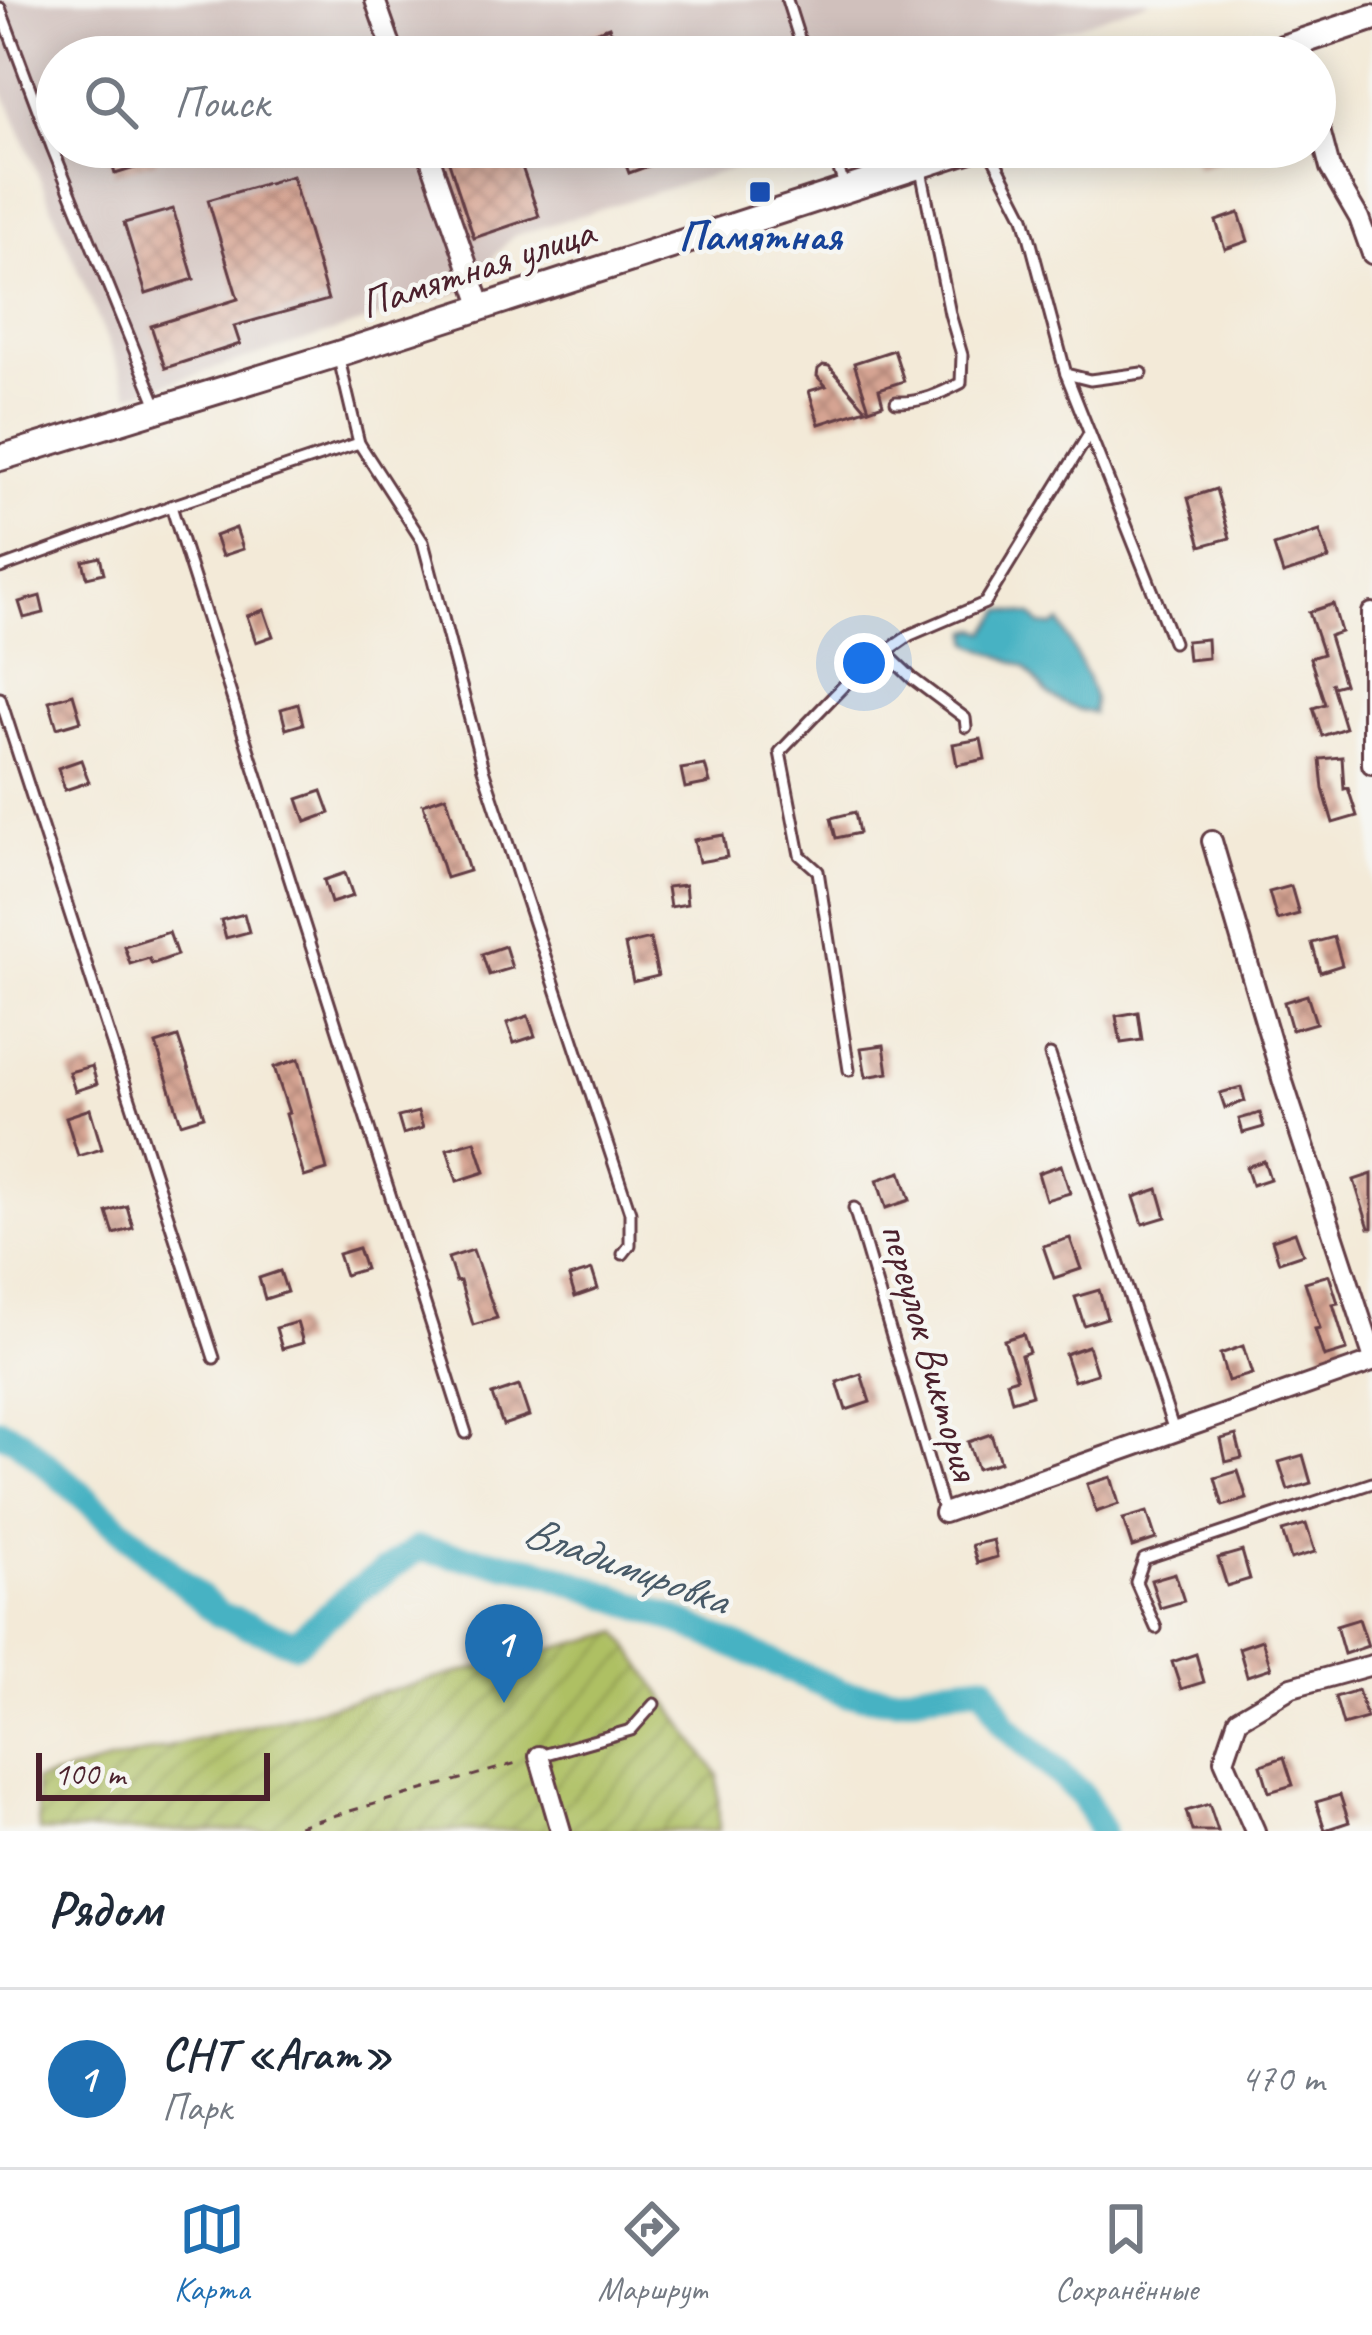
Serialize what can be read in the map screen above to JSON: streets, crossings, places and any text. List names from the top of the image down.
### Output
{
  "streets": {
    "street": ["Памятная улица"],
    "lane": ["переулок Виктория"]
  },
  "water": ["Владимировка"],
  "places": {
    "transit": ["Памятная"]
  },
  "scale_bar": "100 m",
  "page": {
    "search": "Поиск",
    "pins": "1",
    "scale": "100 m",
    "heading": "Рядом",
    "list": [
      {
        "mark": "1",
        "name": "СНТ «Агат»",
        "note": "Парк",
        "value": "470 m"
      }
    ],
    "nav": ["Карта", "Маршрут", "Сохранённые"]
  }
}
